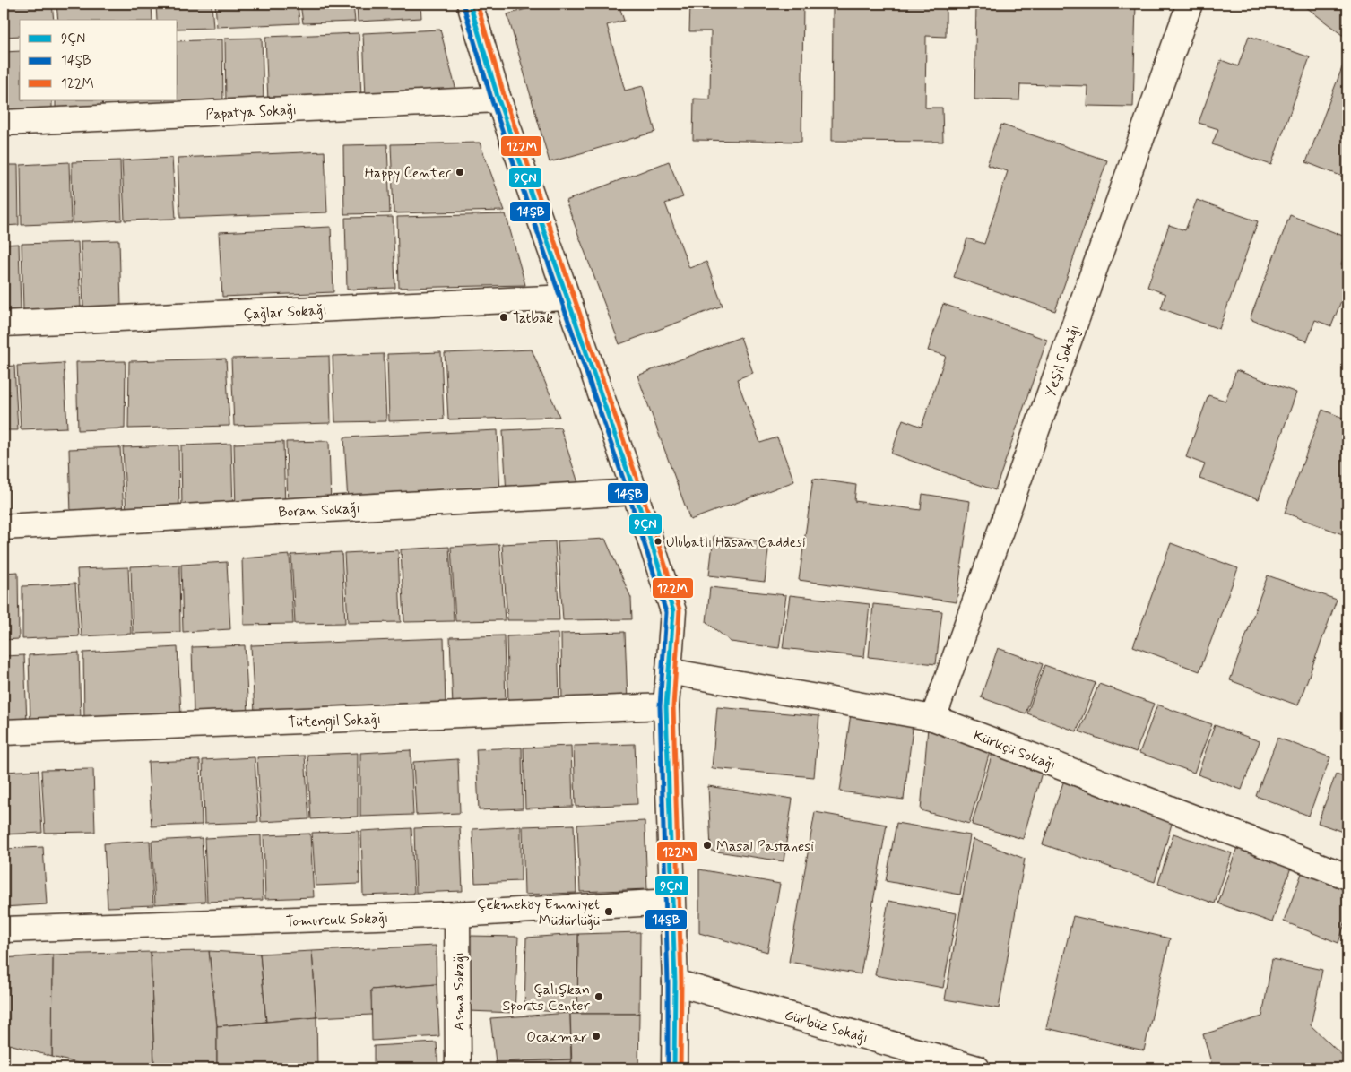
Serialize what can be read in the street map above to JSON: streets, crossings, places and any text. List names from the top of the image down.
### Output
{
  "streets": {
    "street": [
      "Papatya Sokağı",
      "Çağlar Sokağı",
      "Yeşil Sokağı",
      "Boran Sokağı",
      "Tütengil Sokağı",
      "Kürkçü Sokağı",
      "Tomurcuk Sokağı",
      "Asma Sokağı",
      "Gürbüz Sokağı"
    ]
  },
  "crossings": [
    ["Yeşil Sokağı", "Kürkçü Sokağı"],
    ["Tomurcuk Sokağı", "Asma Sokağı"]
  ],
  "places": [
    "Happy Center",
    "Tatbak",
    "Ulubatlı Hasan Caddesi",
    "Masal Pastanesi",
    "Çekmeköy Emniyet Müdürlüğü",
    "Çalışkan Sports Center",
    "Ocakmar"
  ],
  "lines": ["transit line 9ÇN", "transit line 122M", "transit line 14ŞB"],
  "legend": ["9ÇN", "14ŞB", "122M"]
}
